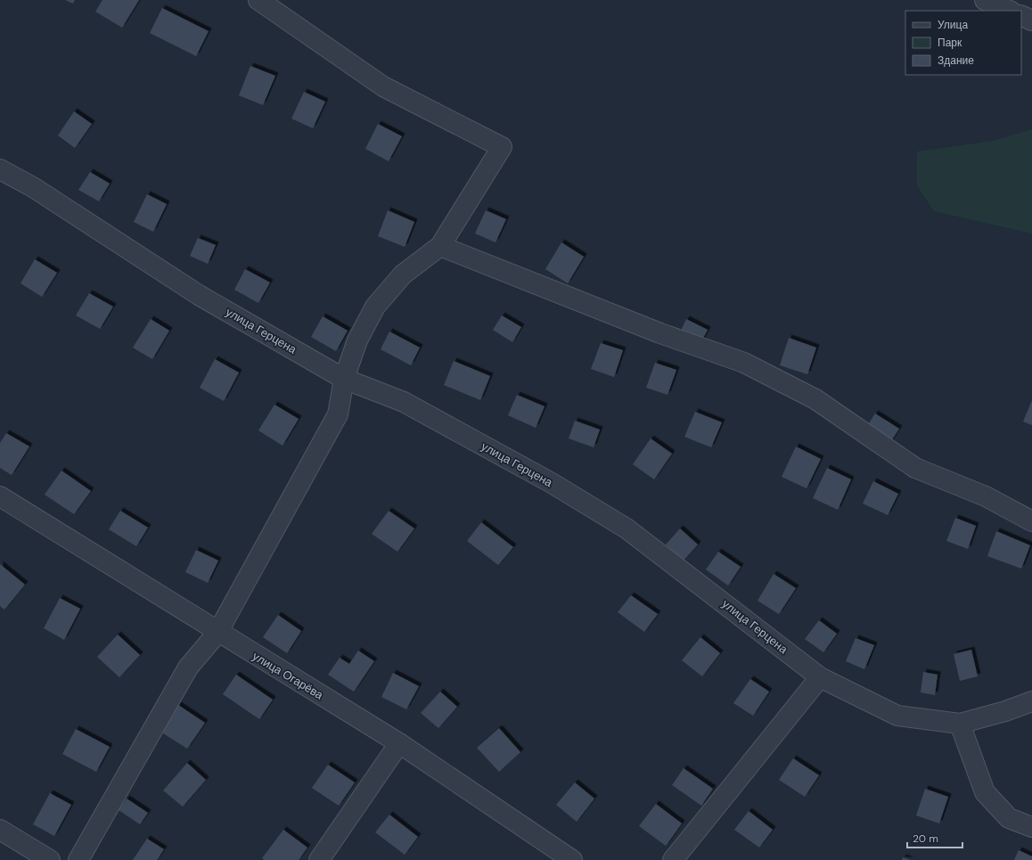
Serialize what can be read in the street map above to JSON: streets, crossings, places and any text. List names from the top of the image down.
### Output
{
  "streets": {
    "street": ["улица Герцена", "улица Огарёва"]
  },
  "legend": ["Улица", "Парк", "Здание"],
  "scale_bar": "20 m"
}
